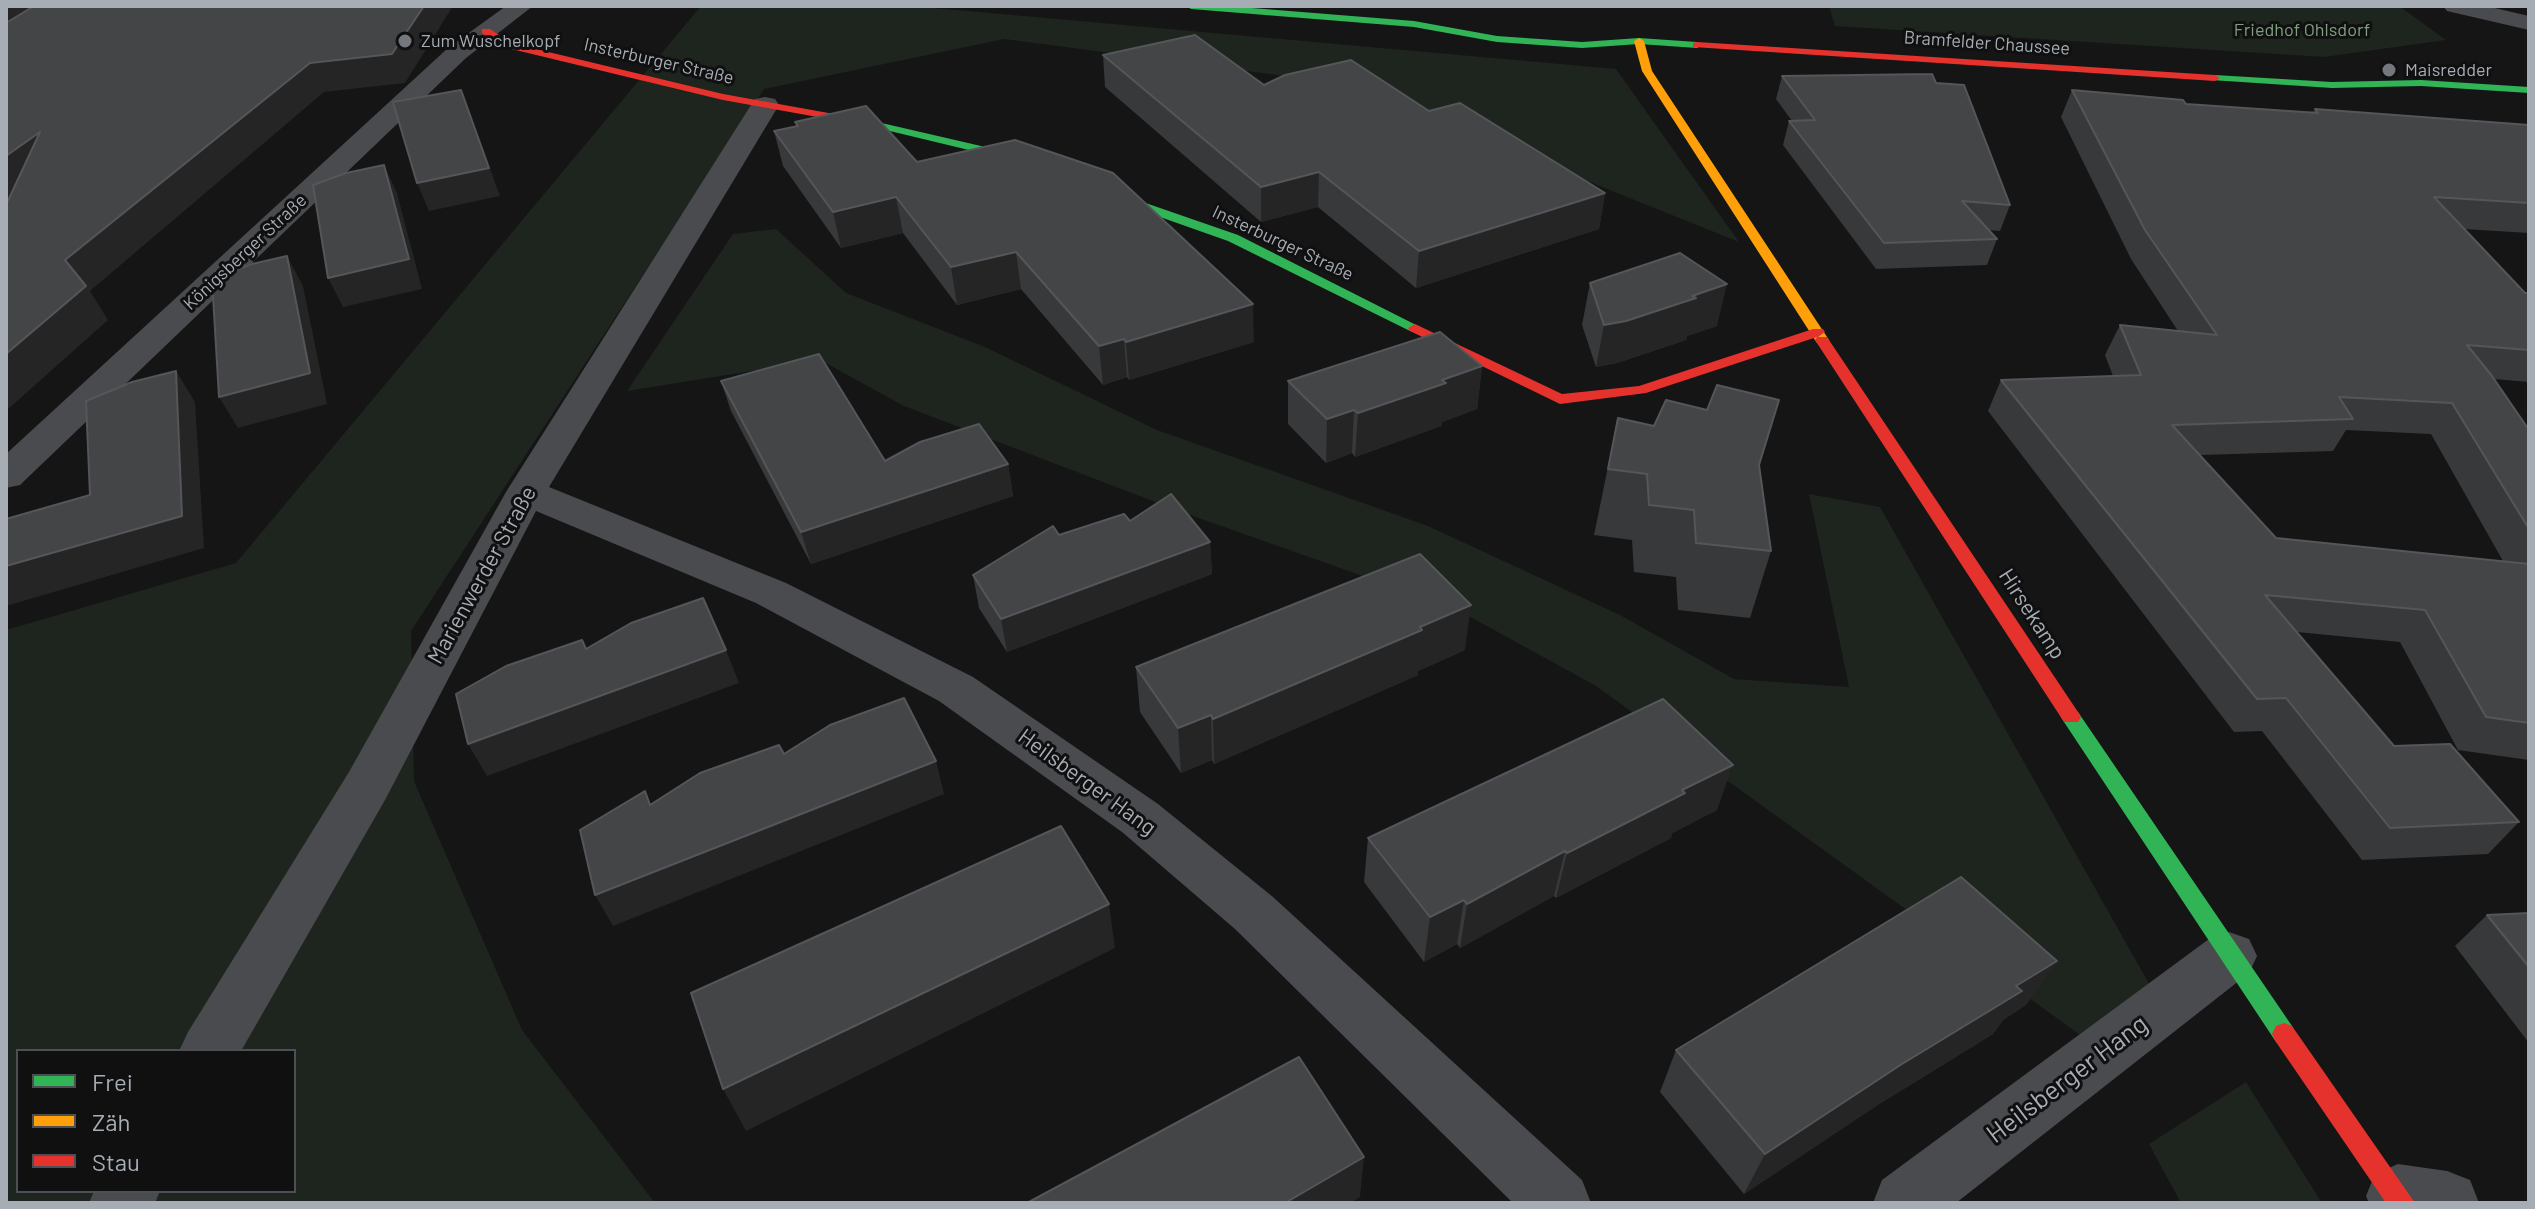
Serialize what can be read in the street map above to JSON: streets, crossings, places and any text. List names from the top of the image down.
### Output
{
  "streets": {
    "street": [
      "Bramfelder Chaussee",
      "Insterburger Straße",
      "Königsberger Straße",
      "Marienwerder Straße",
      "Hirsekamp",
      "Heilsberger Hang"
    ]
  },
  "crossings": [
    ["Bramfelder Chaussee", "Hirsekamp"],
    ["Insterburger Straße", "Königsberger Straße"],
    ["Insterburger Straße", "Marienwerder Straße"],
    ["Insterburger Straße", "Hirsekamp"],
    ["Marienwerder Straße", "Heilsberger Hang"],
    ["Hirsekamp", "Heilsberger Hang"]
  ],
  "parks": ["Friedhof Ohlsdorf"],
  "places": ["Zum Wuschelkopf", "Maisredder"],
  "legend": ["Frei", "Zäh", "Stau"]
}
